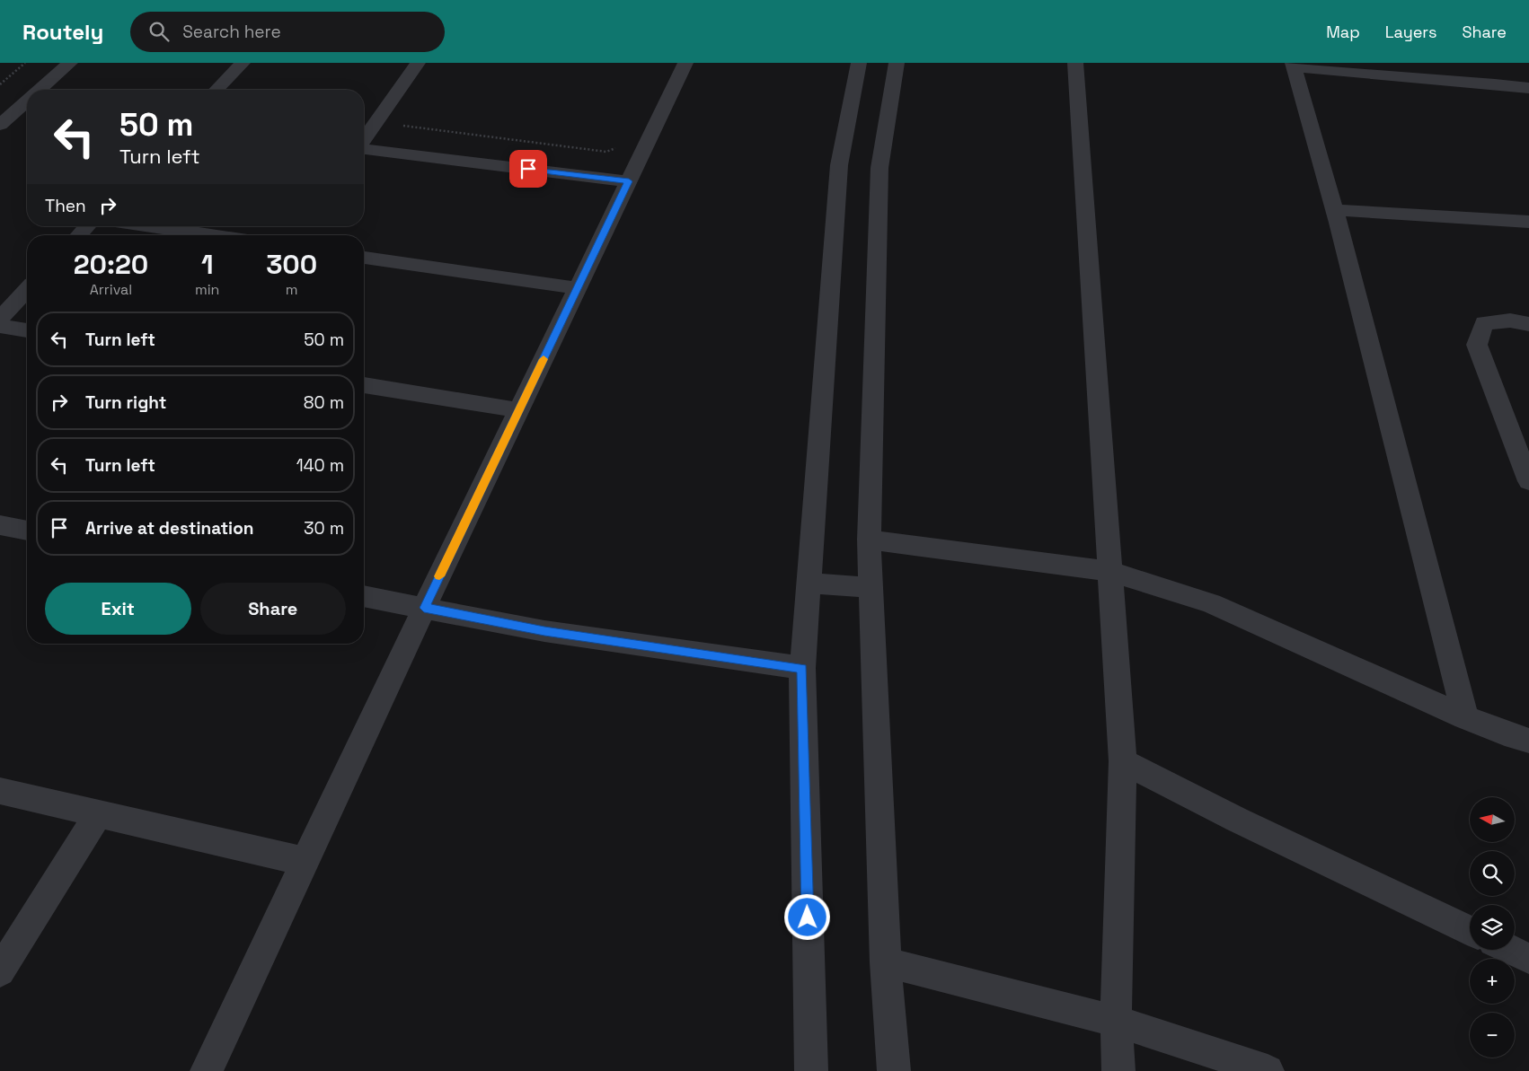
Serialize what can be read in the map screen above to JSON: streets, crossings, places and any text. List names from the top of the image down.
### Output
{
  "north": "left",
  "page": {
    "header": "Routely",
    "search": "Search here",
    "nav": ["Map", "Layers", "Share"],
    "turn": ["50 m", "Turn left"],
    "then": "Then",
    "eta": [
      "20:20",
      "Arrival",
      "1",
      "min",
      "300",
      "m"
    ],
    "list": [
      {
        "name": "Turn left",
        "value": "50 m"
      },
      {
        "name": "Turn right",
        "value": "80 m"
      },
      {
        "name": "Turn left",
        "value": "140 m"
      },
      {
        "name": "Arrive at destination",
        "value": "30 m"
      }
    ],
    "buttons": ["Exit", "Share"],
    "map_buttons": ["+", "−"]
  }
}
